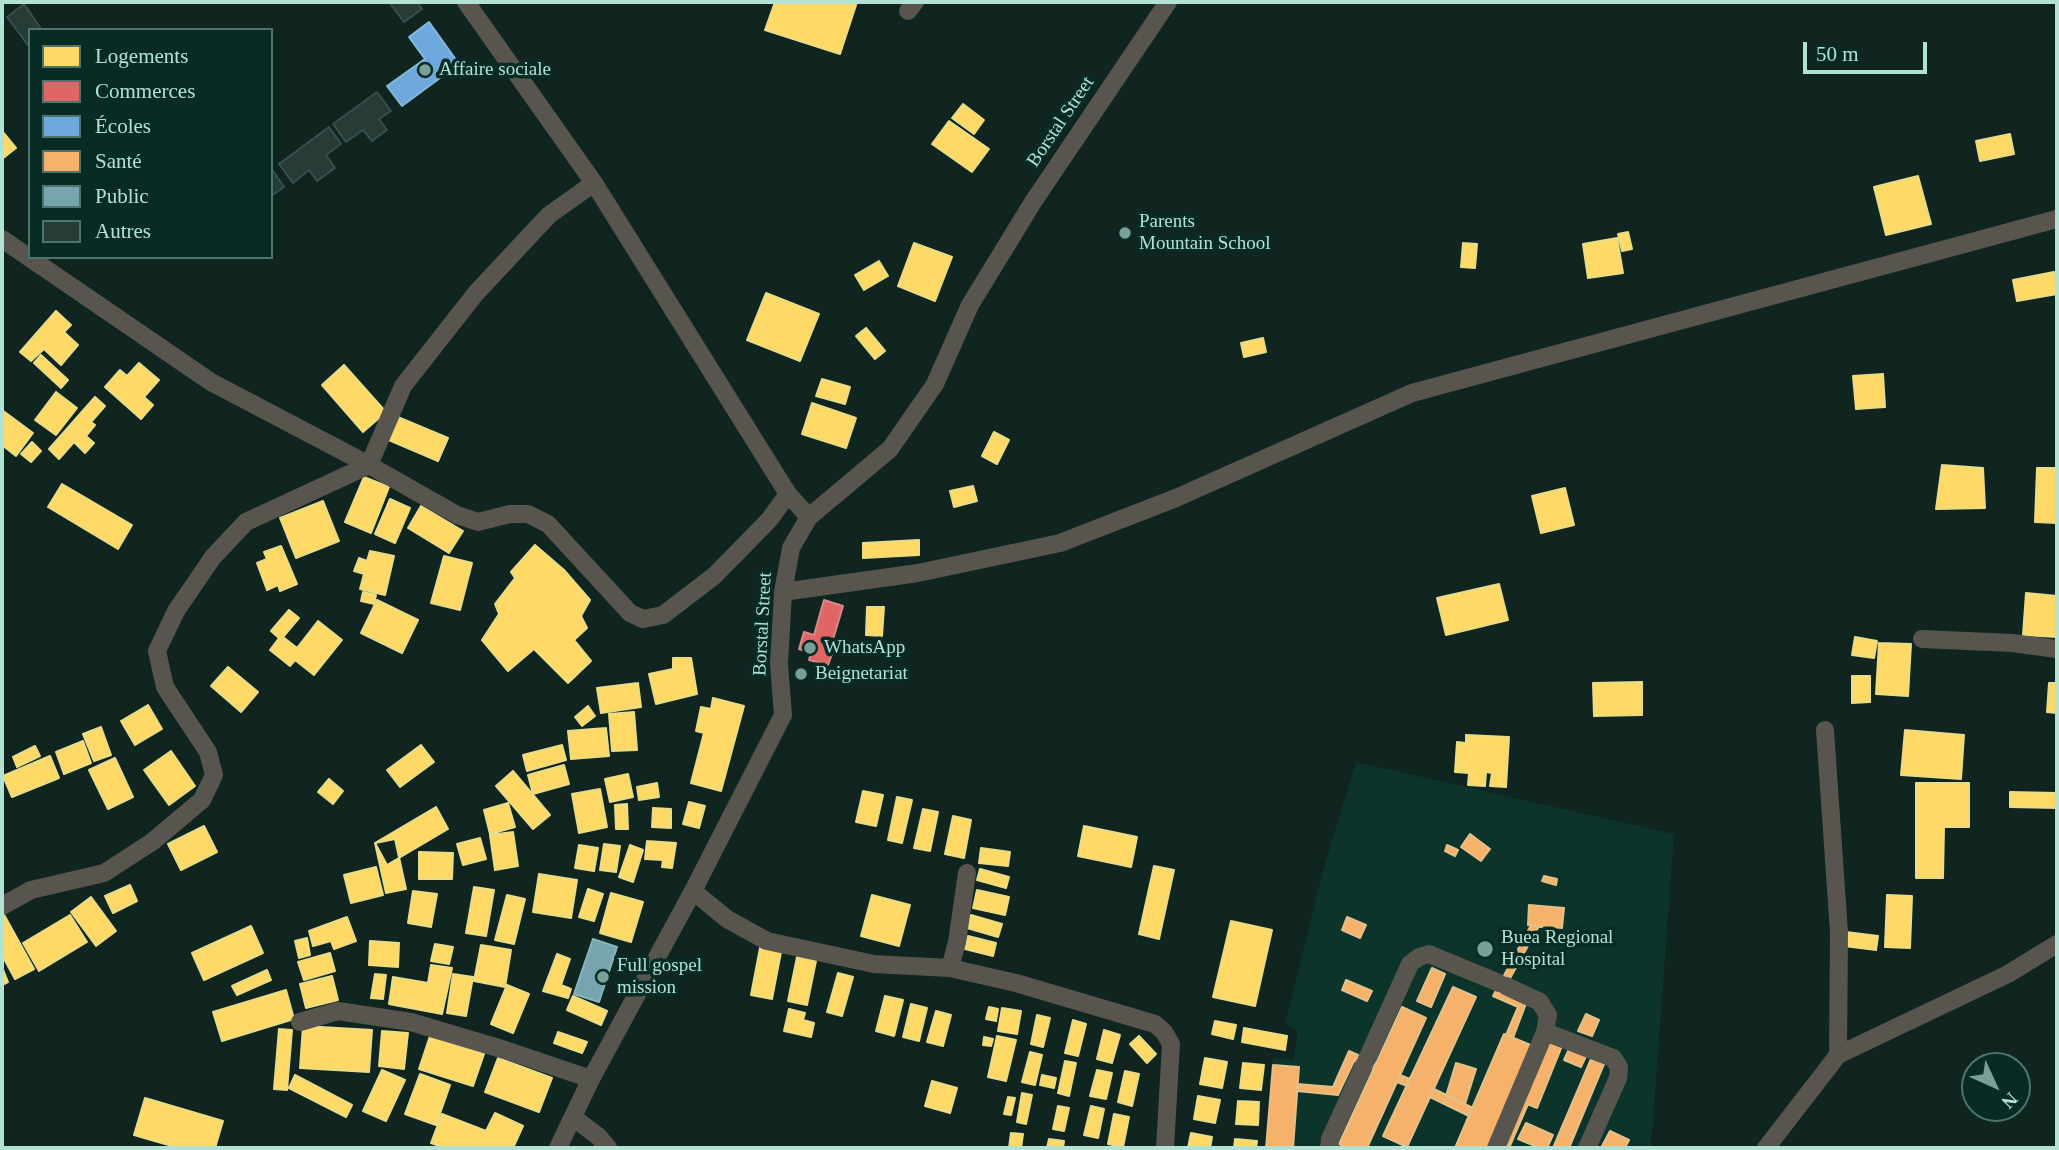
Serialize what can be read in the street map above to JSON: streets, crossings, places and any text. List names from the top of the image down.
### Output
{
  "streets": {
    "street": ["Borstal Street"]
  },
  "places": [
    "Affaire sociale",
    "Parents Mountain School",
    "WhatsApp",
    "Beignetariat",
    "Buea Regional Hospital",
    "Full gospel mission"
  ],
  "legend": [
    "Logements",
    "Commerces",
    "Écoles",
    "Santé",
    "Public",
    "Autres"
  ],
  "scale_bar": "50 m",
  "north": "bottom right"
}
